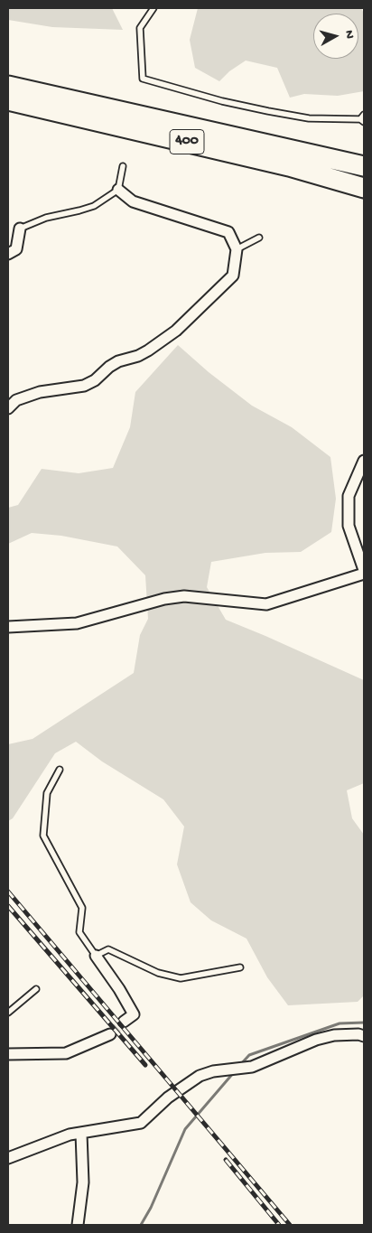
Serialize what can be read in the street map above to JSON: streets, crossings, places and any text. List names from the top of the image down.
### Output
{
  "streets": {
    "highway": ["400"]
  },
  "north": "right"
}
